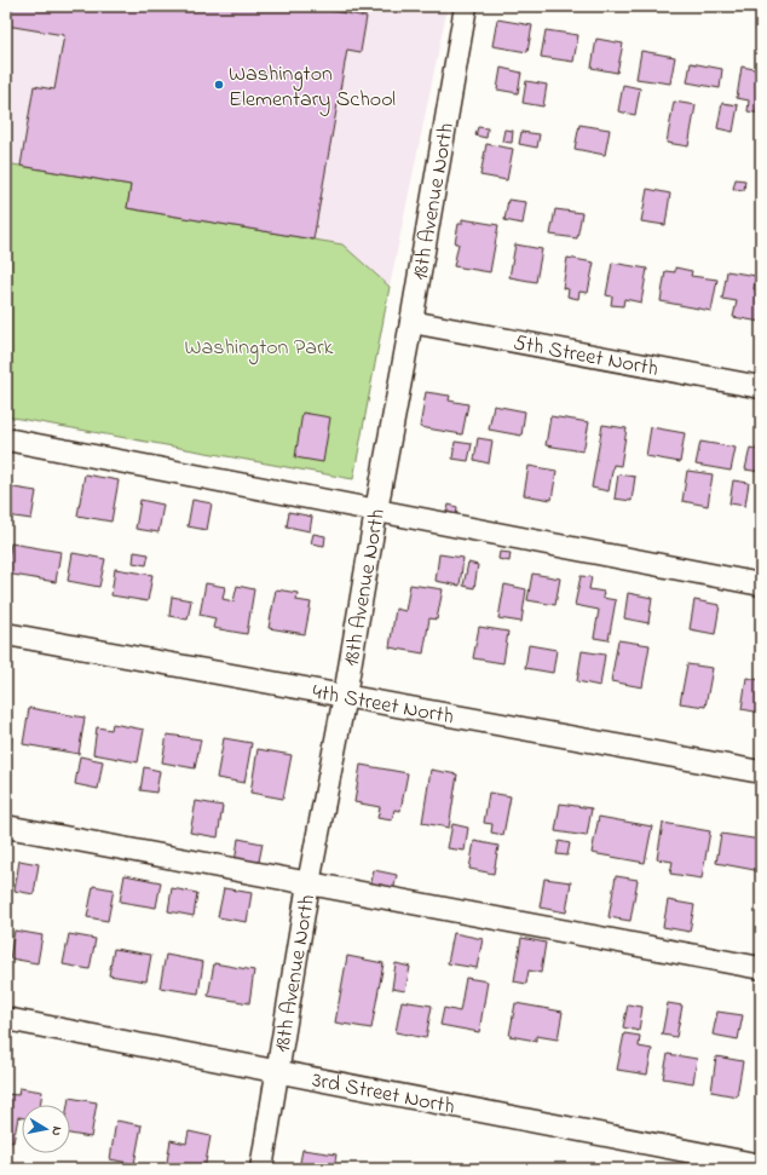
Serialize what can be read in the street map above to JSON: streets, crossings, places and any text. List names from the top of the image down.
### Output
{
  "streets": {
    "street": [
      "18th Avenue North",
      "5th Street North",
      "4th Street North",
      "3rd Street North"
    ]
  },
  "crossings": [
    ["18th Avenue North", "5th Street North"],
    ["18th Avenue North", "4th Street North"],
    ["18th Avenue North", "3rd Street North"]
  ],
  "parks": ["Washington Park"],
  "places": ["Washington Elementary School"],
  "north": "right"
}
